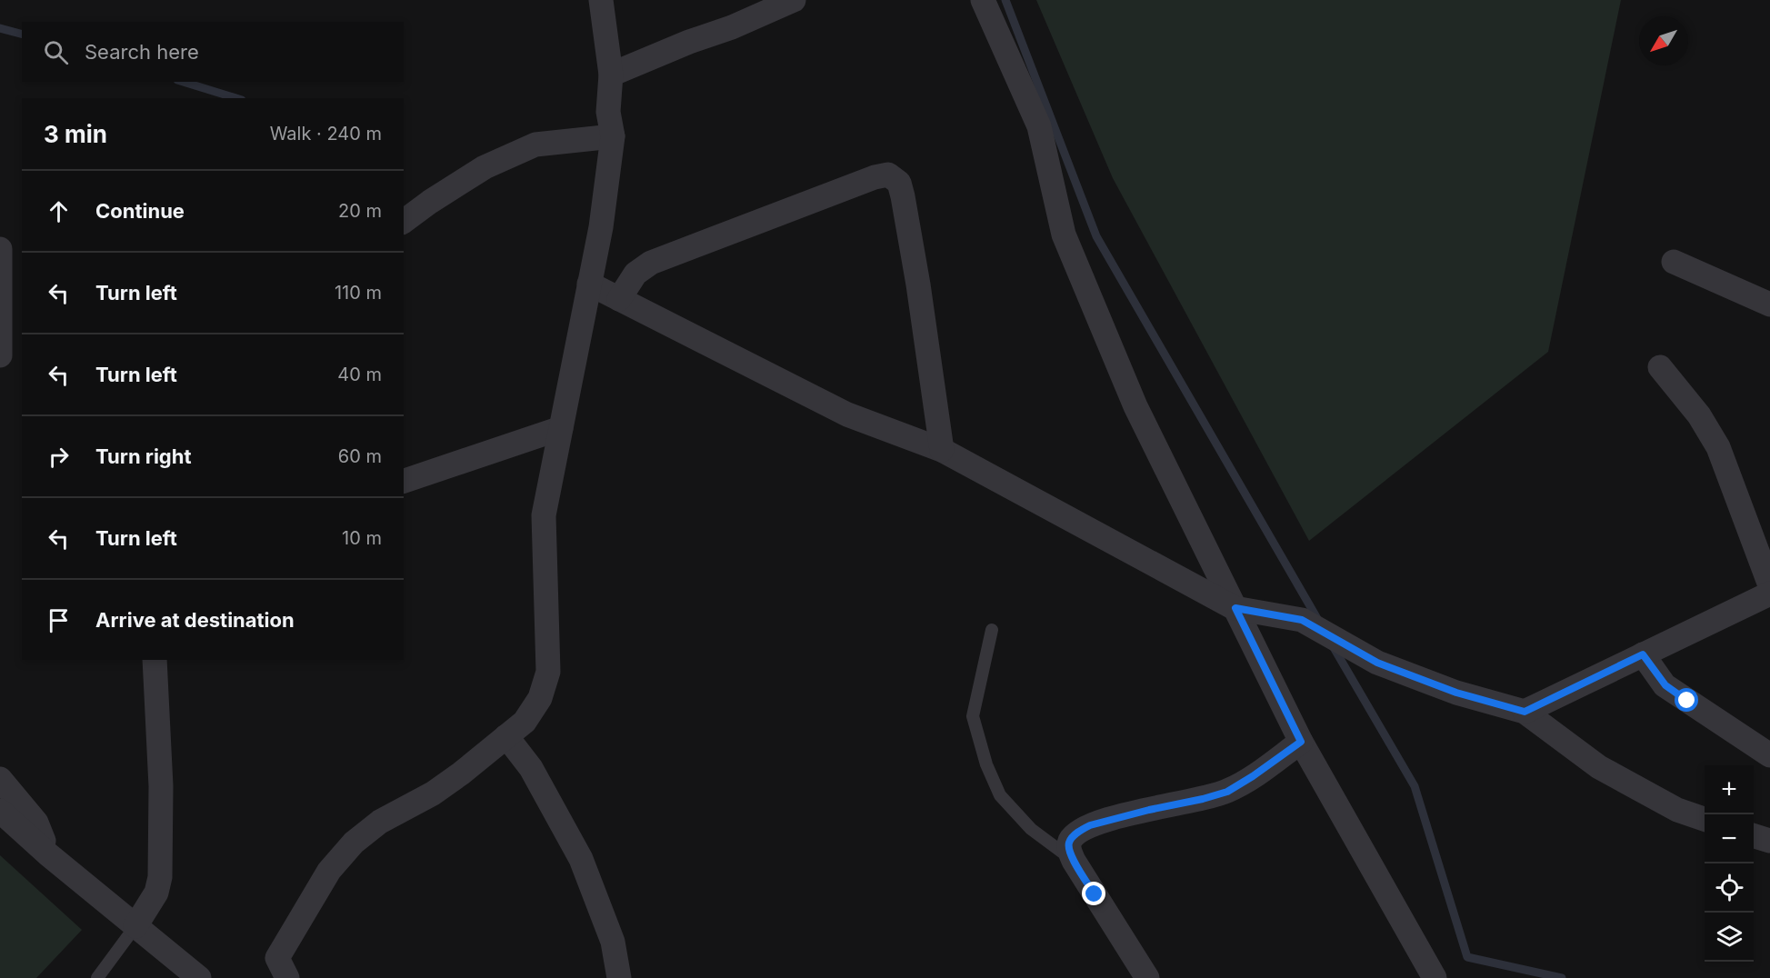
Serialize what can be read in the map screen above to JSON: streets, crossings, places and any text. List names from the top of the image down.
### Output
{
  "north": "bottom left",
  "page": {
    "search": "Search here",
    "heading": ["3 min", "Walk · 240 m"],
    "list": [
      ["Continue", "20 m"],
      ["Turn left", "110 m"],
      ["Turn left", "40 m"],
      ["Turn right", "60 m"],
      ["Turn left", "10 m"],
      "Arrive at destination"
    ],
    "map_buttons": ["+", "−"]
  }
}
